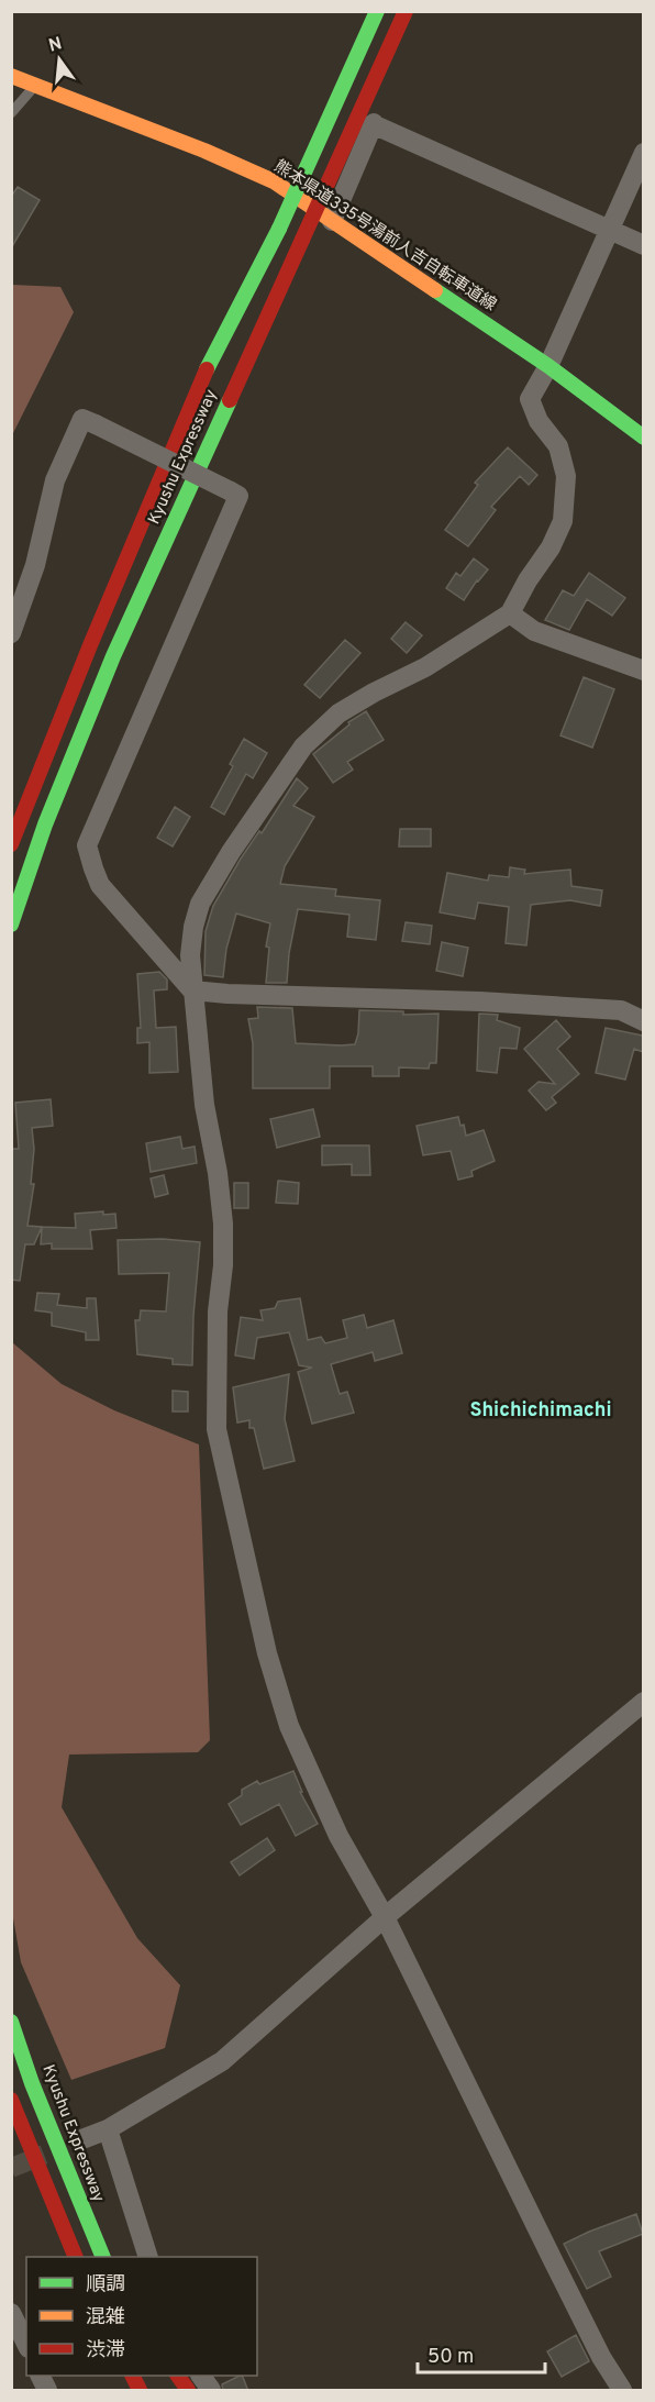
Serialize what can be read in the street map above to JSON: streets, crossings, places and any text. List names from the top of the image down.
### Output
{
  "streets": {
    "main road": ["熊本県道335号湯前人吉自転車道線", "Kyushu Expressway"]
  },
  "districts": ["Shichichimachi"],
  "legend": ["順調", "混雑", "渋滞"],
  "scale_bar": "50 m",
  "north": "top"
}
